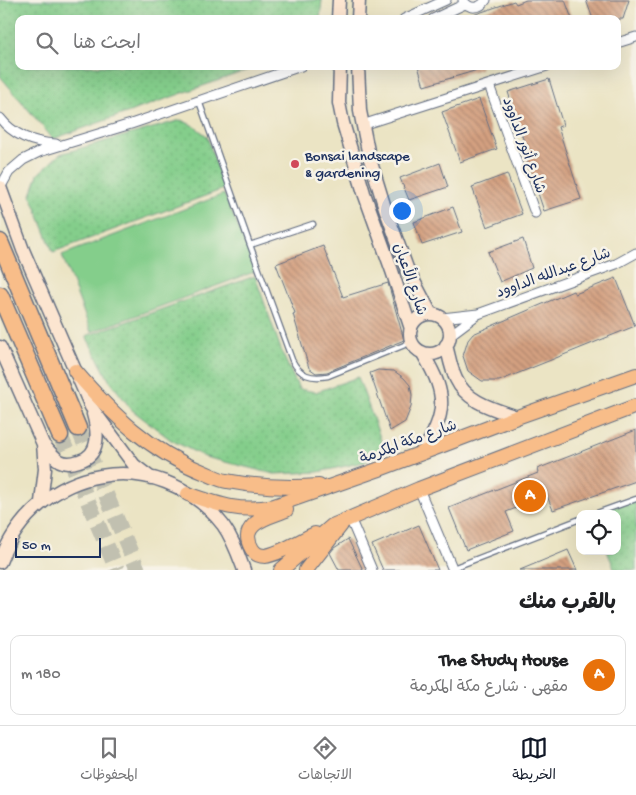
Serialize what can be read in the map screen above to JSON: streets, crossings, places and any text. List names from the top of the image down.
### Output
{
  "streets": {
    "main road": ["شارع مكة المكرمة"],
    "street": ["شارع أنور الداوود", "شارع عبدالله الداوود", "شارع الأعيان"]
  },
  "crossings": [
    ["شارع أنور الداوود", "شارع الأعيان"],
    ["شارع عبدالله الداوود", "شارع الأعيان"]
  ],
  "places": ["Bonsai landscape & gardening"],
  "scale_bar": "50 m",
  "page": {
    "search": "ابحث هنا",
    "pins": "A",
    "scale": "50 m",
    "heading": "بالقرب منك",
    "list": [
      {
        "mark": "A",
        "name": "The Study House",
        "note": "مقهى · شارع مكة المكرمة",
        "value": "180 m"
      }
    ],
    "nav": ["الخريطة", "الاتجاهات", "المحفوظات"]
  }
}
